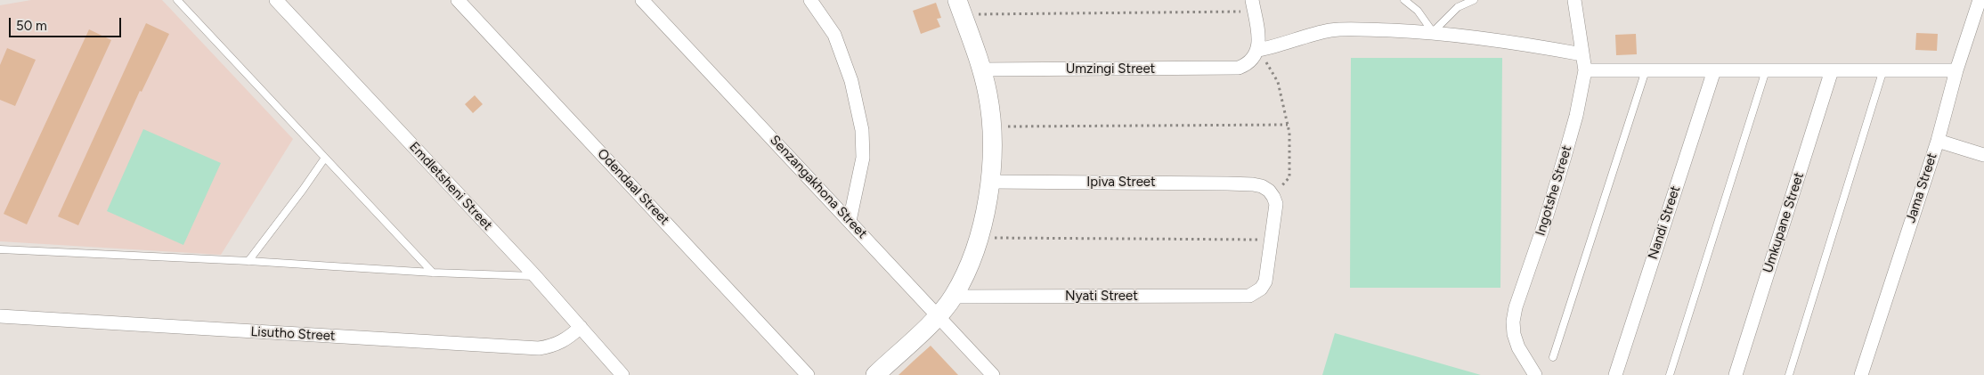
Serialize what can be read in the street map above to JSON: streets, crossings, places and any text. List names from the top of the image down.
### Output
{
  "streets": {
    "street": [
      "Umzingi Street",
      "Ipiva Street",
      "Emdletsheni Street",
      "Odendaal Street",
      "Senzangakhona Street",
      "Jama Street",
      "Ingotshe Street",
      "Nandi Street",
      "Umkupane Street",
      "Nyati Street",
      "Lisutho Street"
    ]
  },
  "crossings": [
    ["Emdletsheni Street", "Lisutho Street"]
  ],
  "scale_bar": "50 m"
}
